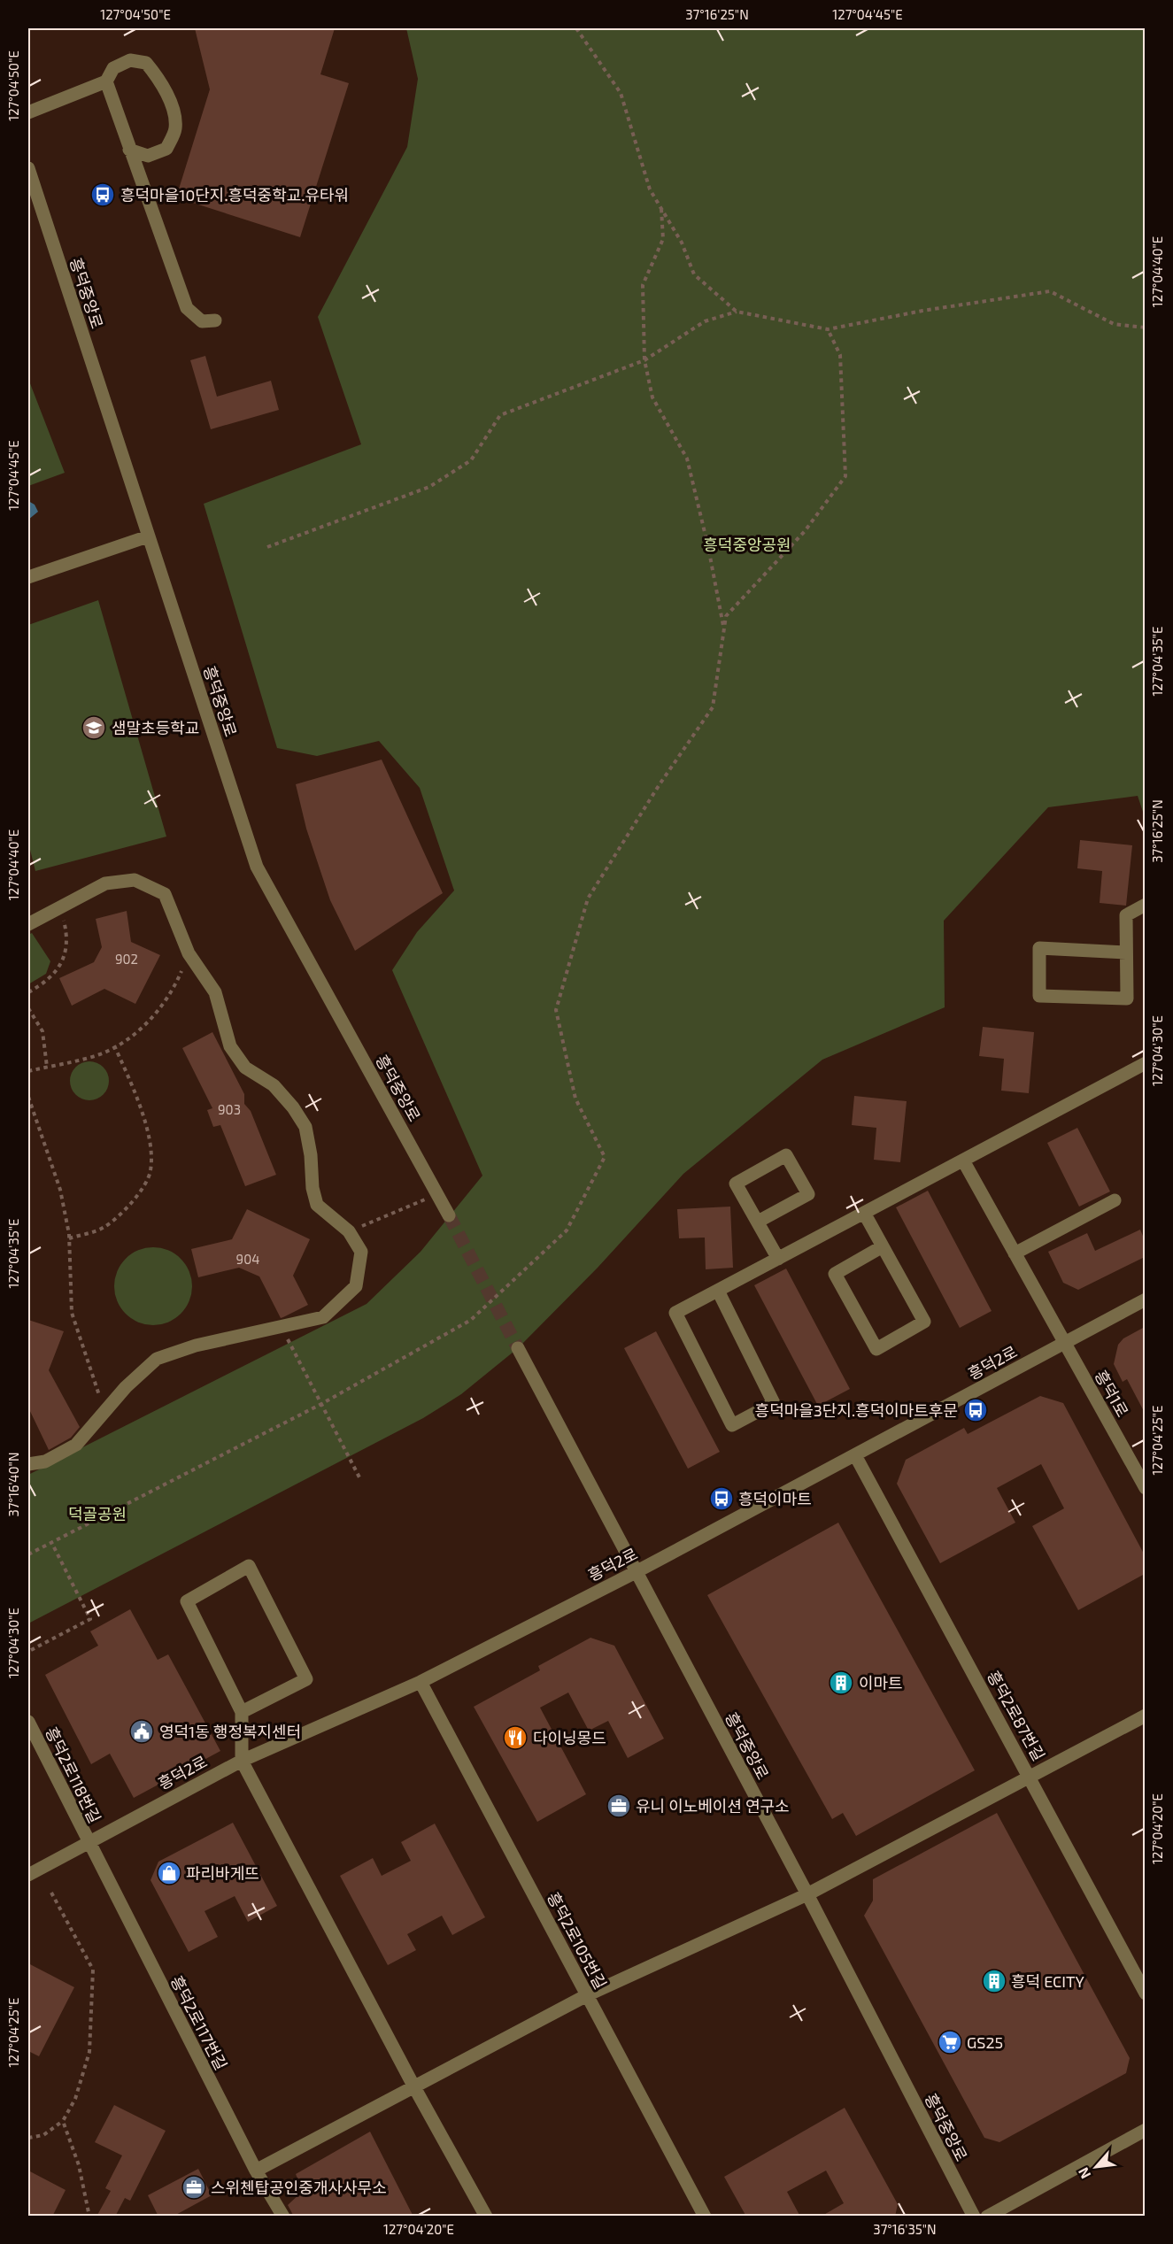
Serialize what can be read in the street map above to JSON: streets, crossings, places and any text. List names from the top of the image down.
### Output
{
  "streets": {
    "street": [
      "흥덕중앙로",
      "흥덕2로",
      "흥덕1로",
      "흥덕2로87번길",
      "흥덕2로118번길",
      "흥덕2로105번길",
      "흥덕2로117번길"
    ]
  },
  "crossings": [
    ["흥덕중앙로", "흥덕2로"],
    ["흥덕2로", "흥덕1로"],
    ["흥덕2로", "흥덕2로87번길"],
    ["흥덕2로", "흥덕2로118번길"],
    ["흥덕2로", "흥덕2로105번길"],
    ["흥덕2로", "흥덕2로117번길"],
    ["흥덕2로118번길", "흥덕2로117번길"]
  ],
  "parks": ["흥덕중앙공원", "덕골공원"],
  "places": {
    "bus stop": ["흥덕마을10단지.흥덕중학교.유타워", "흥덕마을3단지.흥덕이마트후문", "흥덕이마트"],
    "school or university": ["샘말초등학교"],
    "building": ["이마트", "흥덕 ECITY"],
    "public building": ["영덕1동 행정복지센터"],
    "restaurant": ["다이닝몽드"],
    "office": ["유니 이노베이션 연구소", "스위첸탑공인중개사사무소"],
    "shop": ["파리바게뜨"],
    "supermarket": ["GS25"]
  },
  "house_numbers": ["902", "903", "904"],
  "north": "bottom left",
  "coordinates": [
    "127°04'50\"E",
    "37°16'25\"N",
    "127°04'45\"E",
    "127°04'40\"E",
    "127°04'35\"E",
    "127°04'30\"E",
    "127°04'25\"E",
    "37°16'40\"N",
    "127°04'20\"E",
    "37°16'35\"N"
  ]
}
